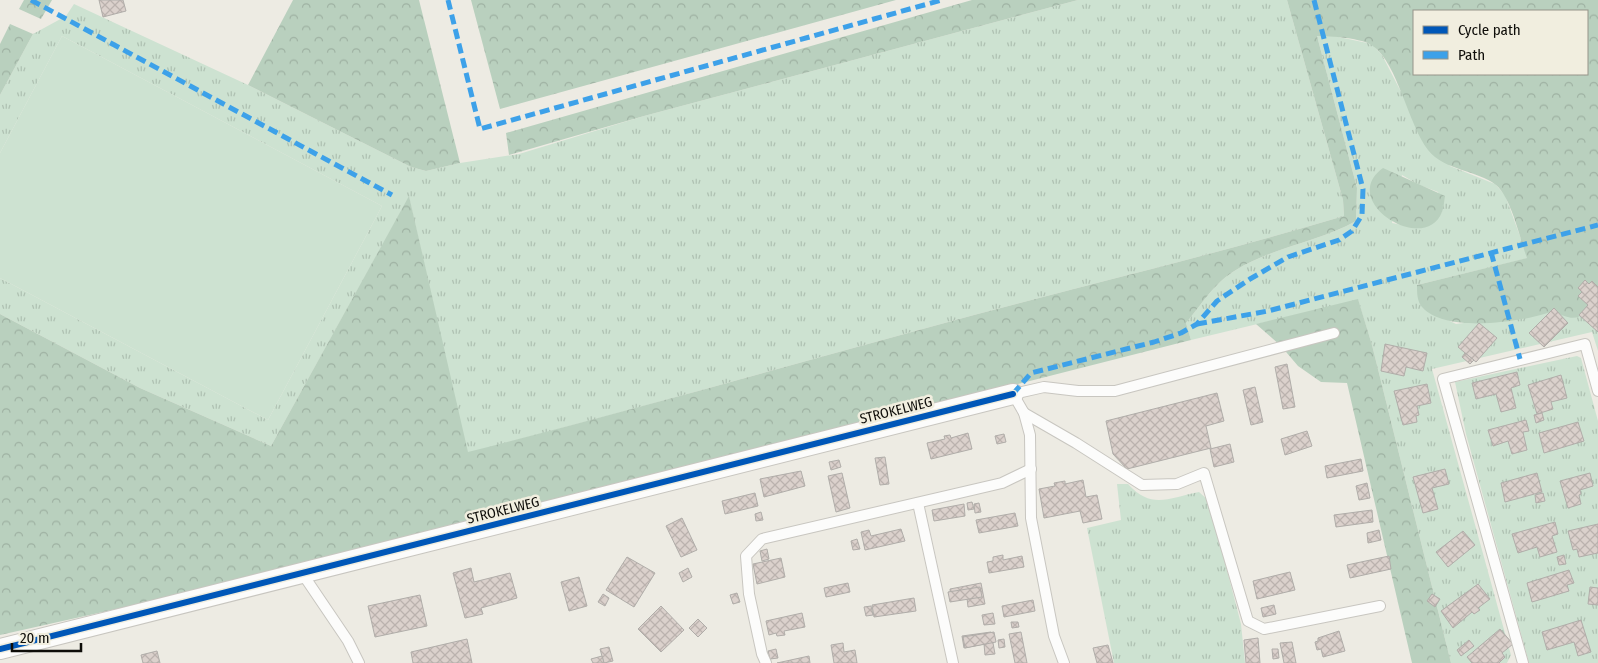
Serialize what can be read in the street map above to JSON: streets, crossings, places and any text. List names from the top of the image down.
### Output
{
  "streets": {
    "street": ["STROKELWEG"]
  },
  "legend": ["Cycle path", "Path"],
  "scale_bar": "20 m"
}
